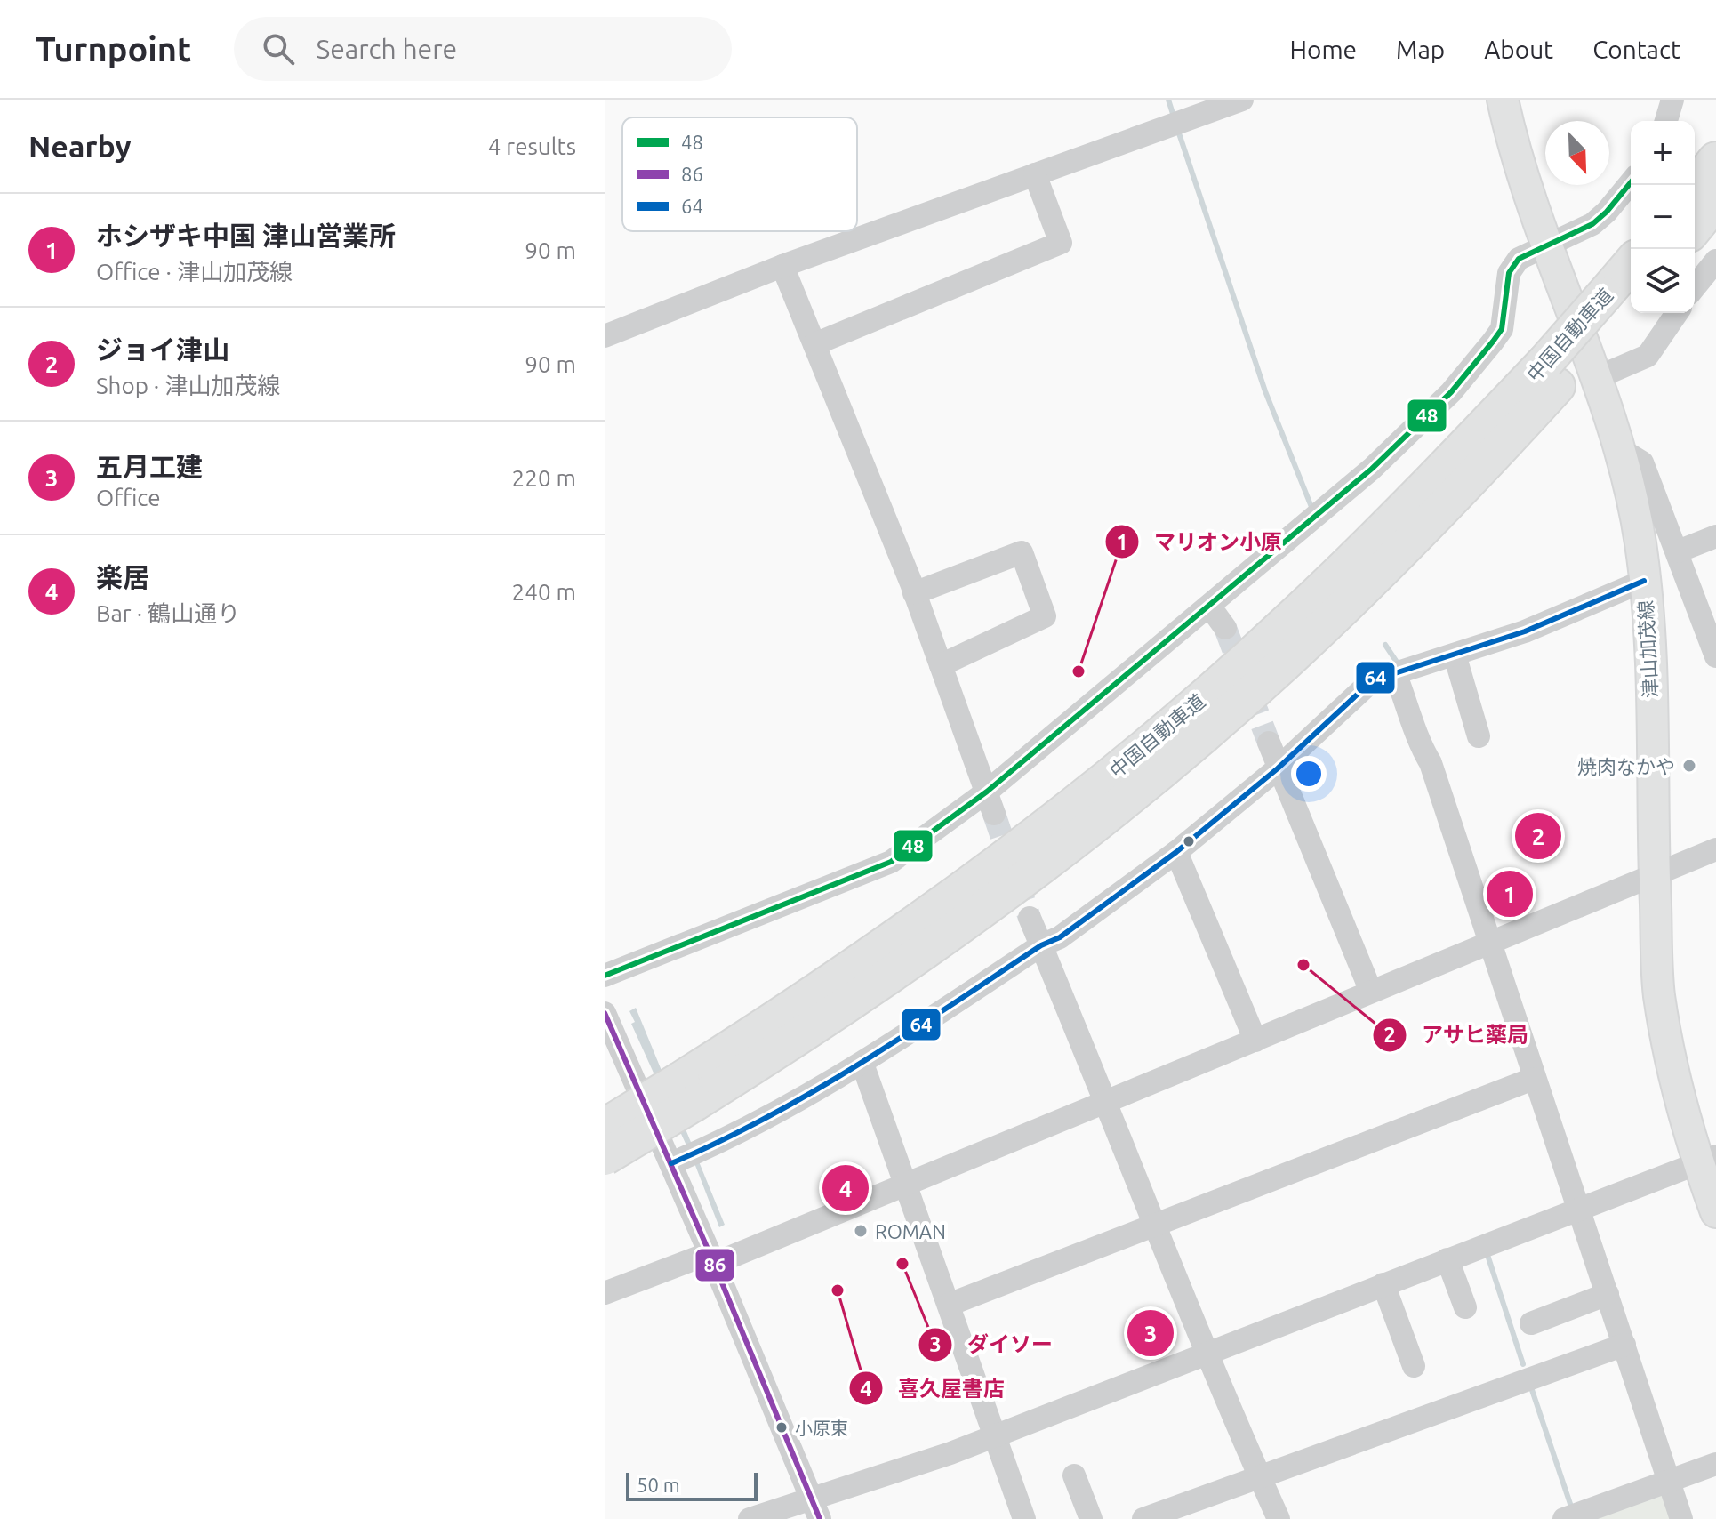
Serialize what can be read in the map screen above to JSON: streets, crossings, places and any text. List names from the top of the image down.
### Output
{
  "streets": {
    "highway": ["中国自動車道"],
    "main road": ["津山加茂線"]
  },
  "places": [
    "マリオン小原",
    "焼肉なかや",
    "アサヒ薬局",
    "ROMAN",
    "ダイソー",
    "喜久屋書店",
    "小原東"
  ],
  "lines": ["transit line 48", "transit line 64", "transit line 86"],
  "legend": ["48", "86", "64"],
  "scale_bar": "50 m",
  "north": "bottom right",
  "page": {
    "header": "Turnpoint",
    "search": "Search here",
    "nav": [
      "Home",
      "Map",
      "About",
      "Contact"
    ],
    "heading": ["Nearby", "4 results"],
    "map_buttons": ["+", "−"],
    "list": [
      {
        "mark": "1",
        "name": "ホシザキ中国 津山営業所",
        "note": "Office · 津山加茂線",
        "value": "90 m"
      },
      {
        "mark": "2",
        "name": "ジョイ津山",
        "note": "Shop · 津山加茂線",
        "value": "90 m"
      },
      {
        "mark": "3",
        "name": "五月工建",
        "note": "Office",
        "value": "220 m"
      },
      {
        "mark": "4",
        "name": "楽居",
        "note": "Bar · 鶴山通り",
        "value": "240 m"
      }
    ],
    "pins": [
      "2",
      "1",
      "4",
      "3"
    ],
    "scale": "50 m"
  }
}
